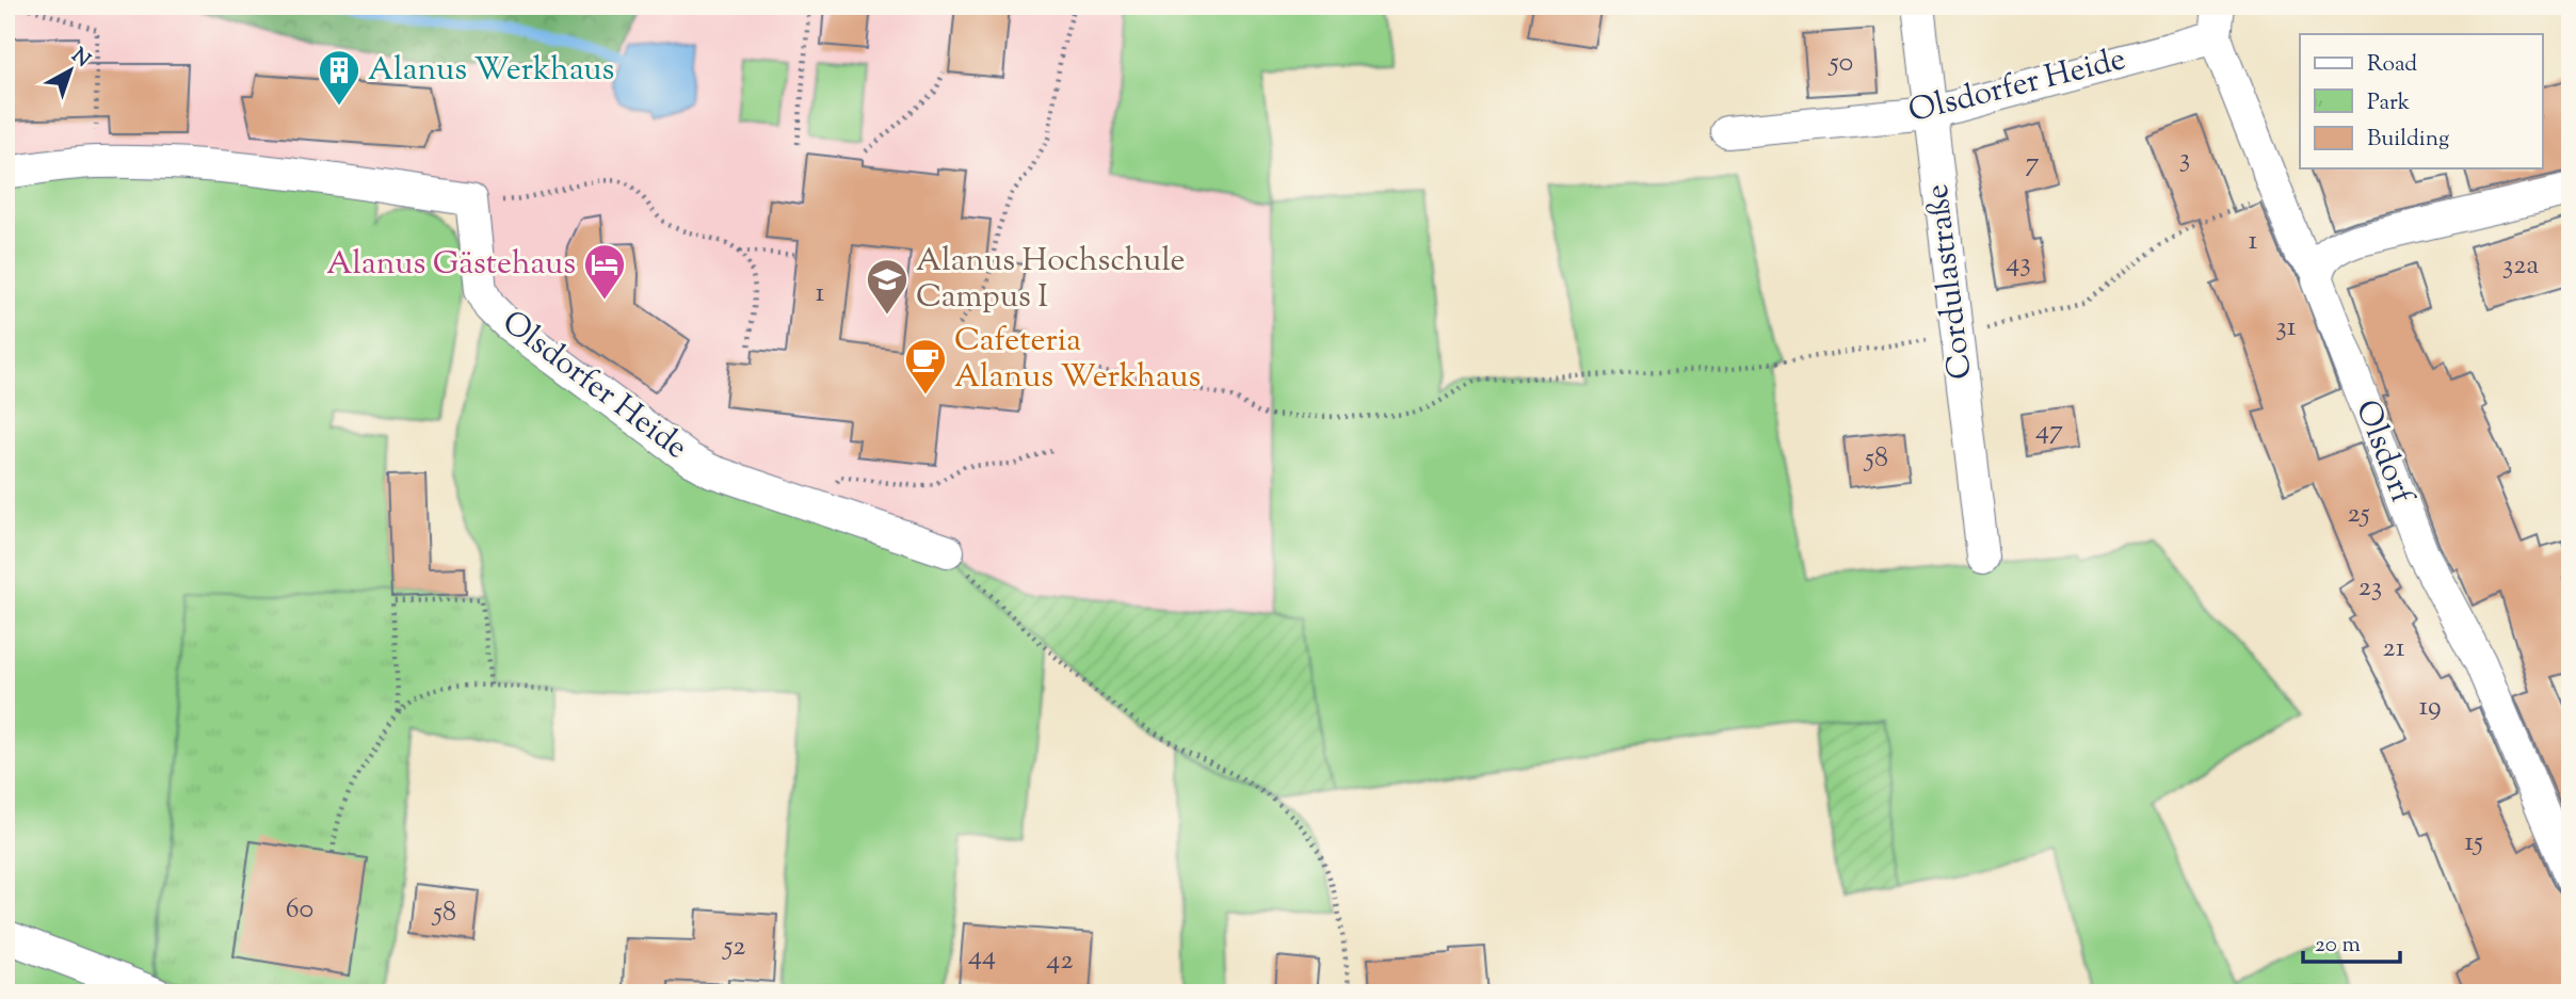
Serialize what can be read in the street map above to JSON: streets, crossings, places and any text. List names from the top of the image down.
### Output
{
  "streets": {
    "street": ["Olsdorfer Heide", "Cordulastraße", "Olsdorf"]
  },
  "crossings": [
    ["Olsdorfer Heide", "Cordulastraße"],
    ["Olsdorfer Heide", "Olsdorf"]
  ],
  "places": {
    "building": ["Alanus Werkhaus"],
    "hotel": ["Alanus Gästehaus"],
    "school or university": ["Alanus Hochschule Campus I"],
    "cafe": ["Cafeteria Alanus Werkhaus"]
  },
  "house_numbers": [
    "50",
    "3",
    "7",
    "1",
    "43",
    "32a",
    "1",
    "31",
    "47",
    "58",
    "25",
    "23",
    "21",
    "19",
    "15",
    "60",
    "58",
    "52",
    "44",
    "42"
  ],
  "legend": ["Road", "Park", "Building"],
  "scale_bar": "20 m",
  "north": "top right"
}
